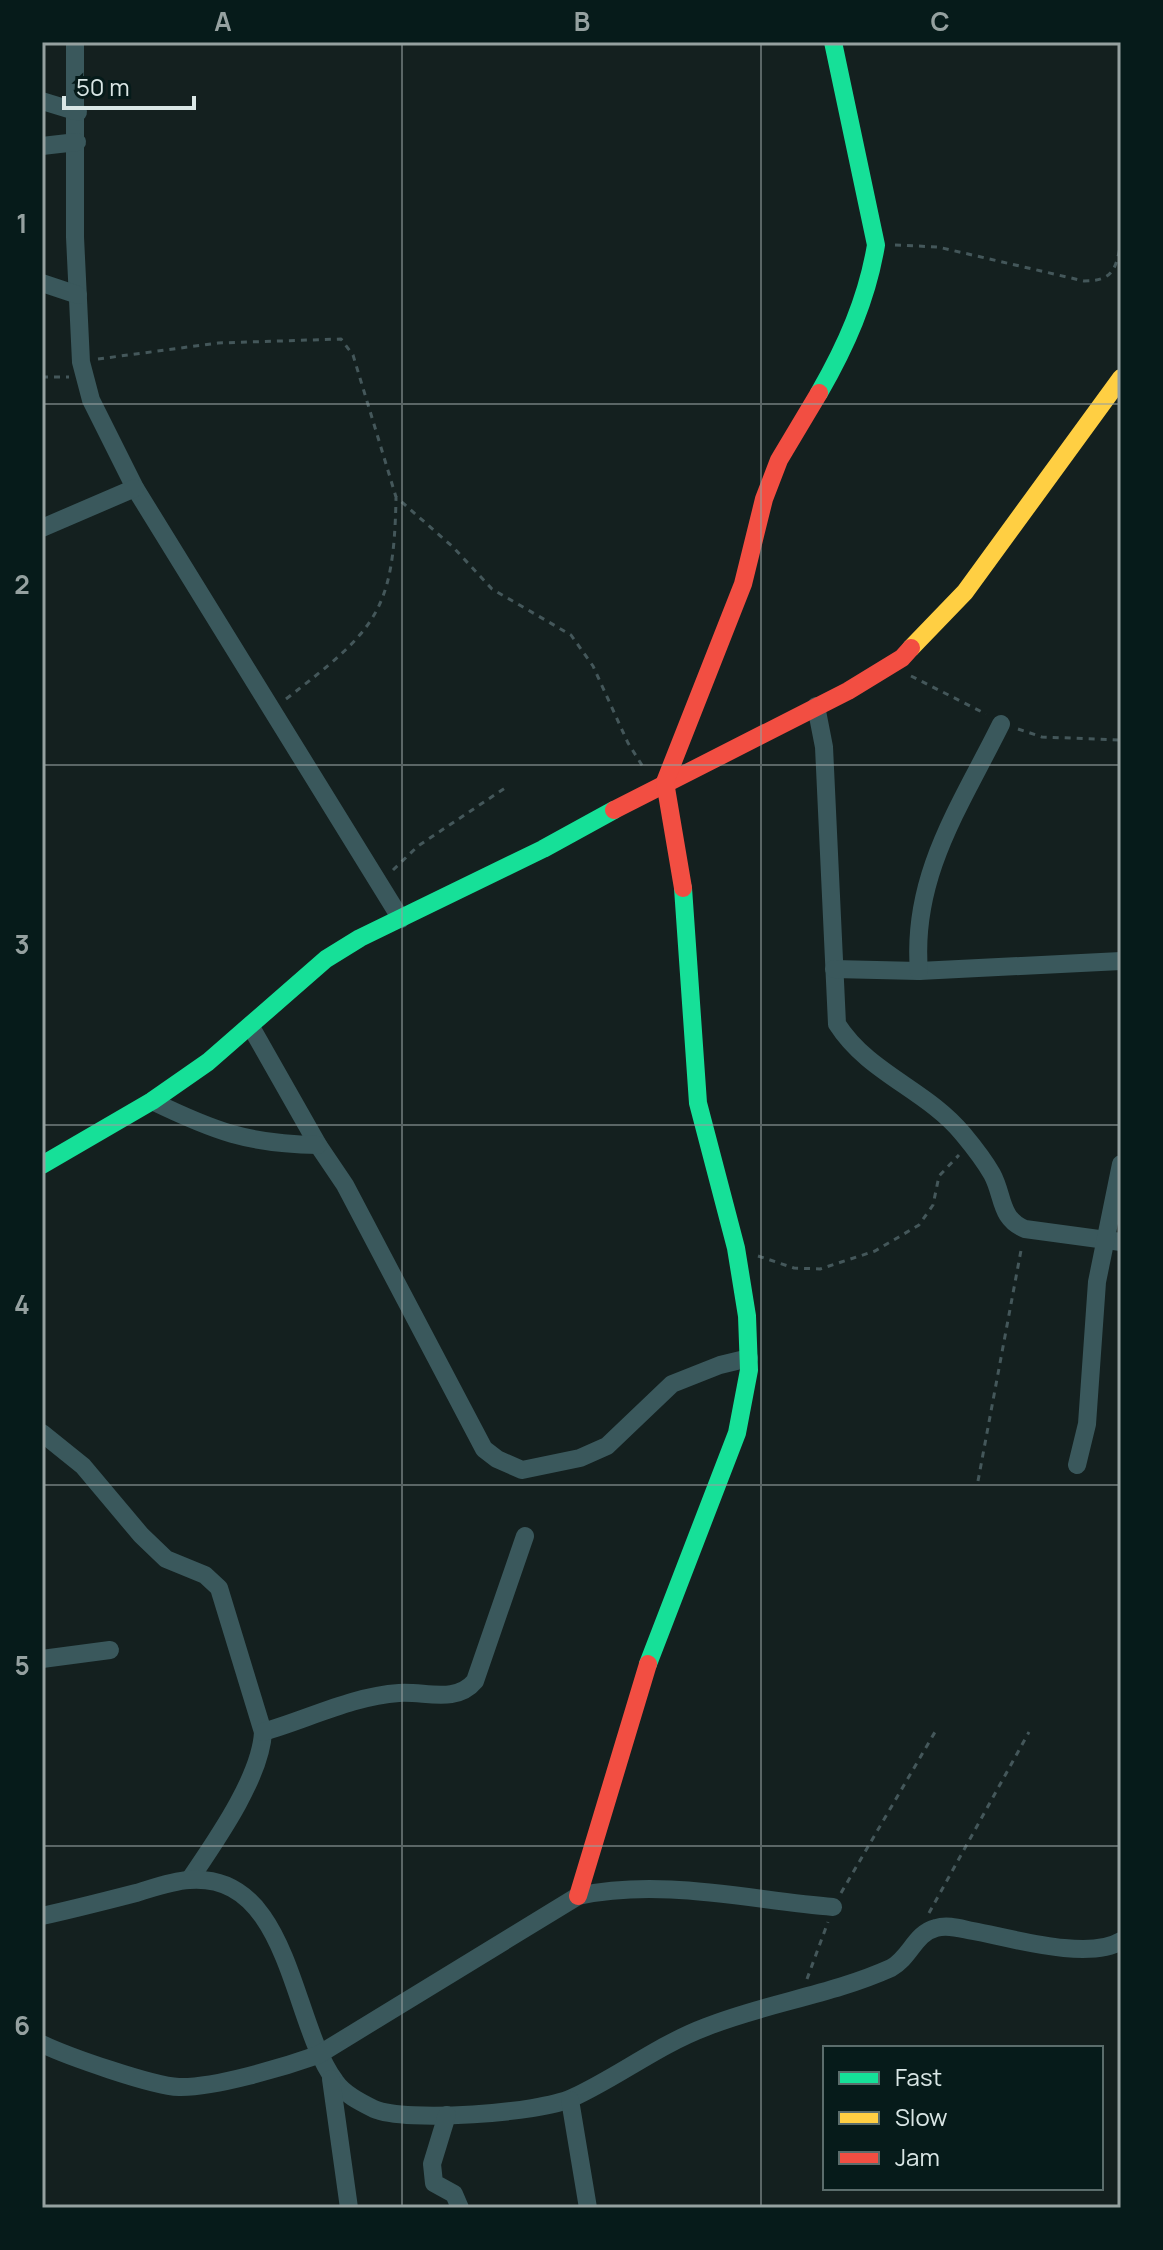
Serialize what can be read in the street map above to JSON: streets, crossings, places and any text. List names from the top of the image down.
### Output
{
  "legend": ["Fast", "Slow", "Jam"],
  "scale_bar": "50 m",
  "grid": {
    "columns": ["A", "B", "C"],
    "rows": [
      "1",
      "2",
      "3",
      "4",
      "5",
      "6"
    ]
  }
}
